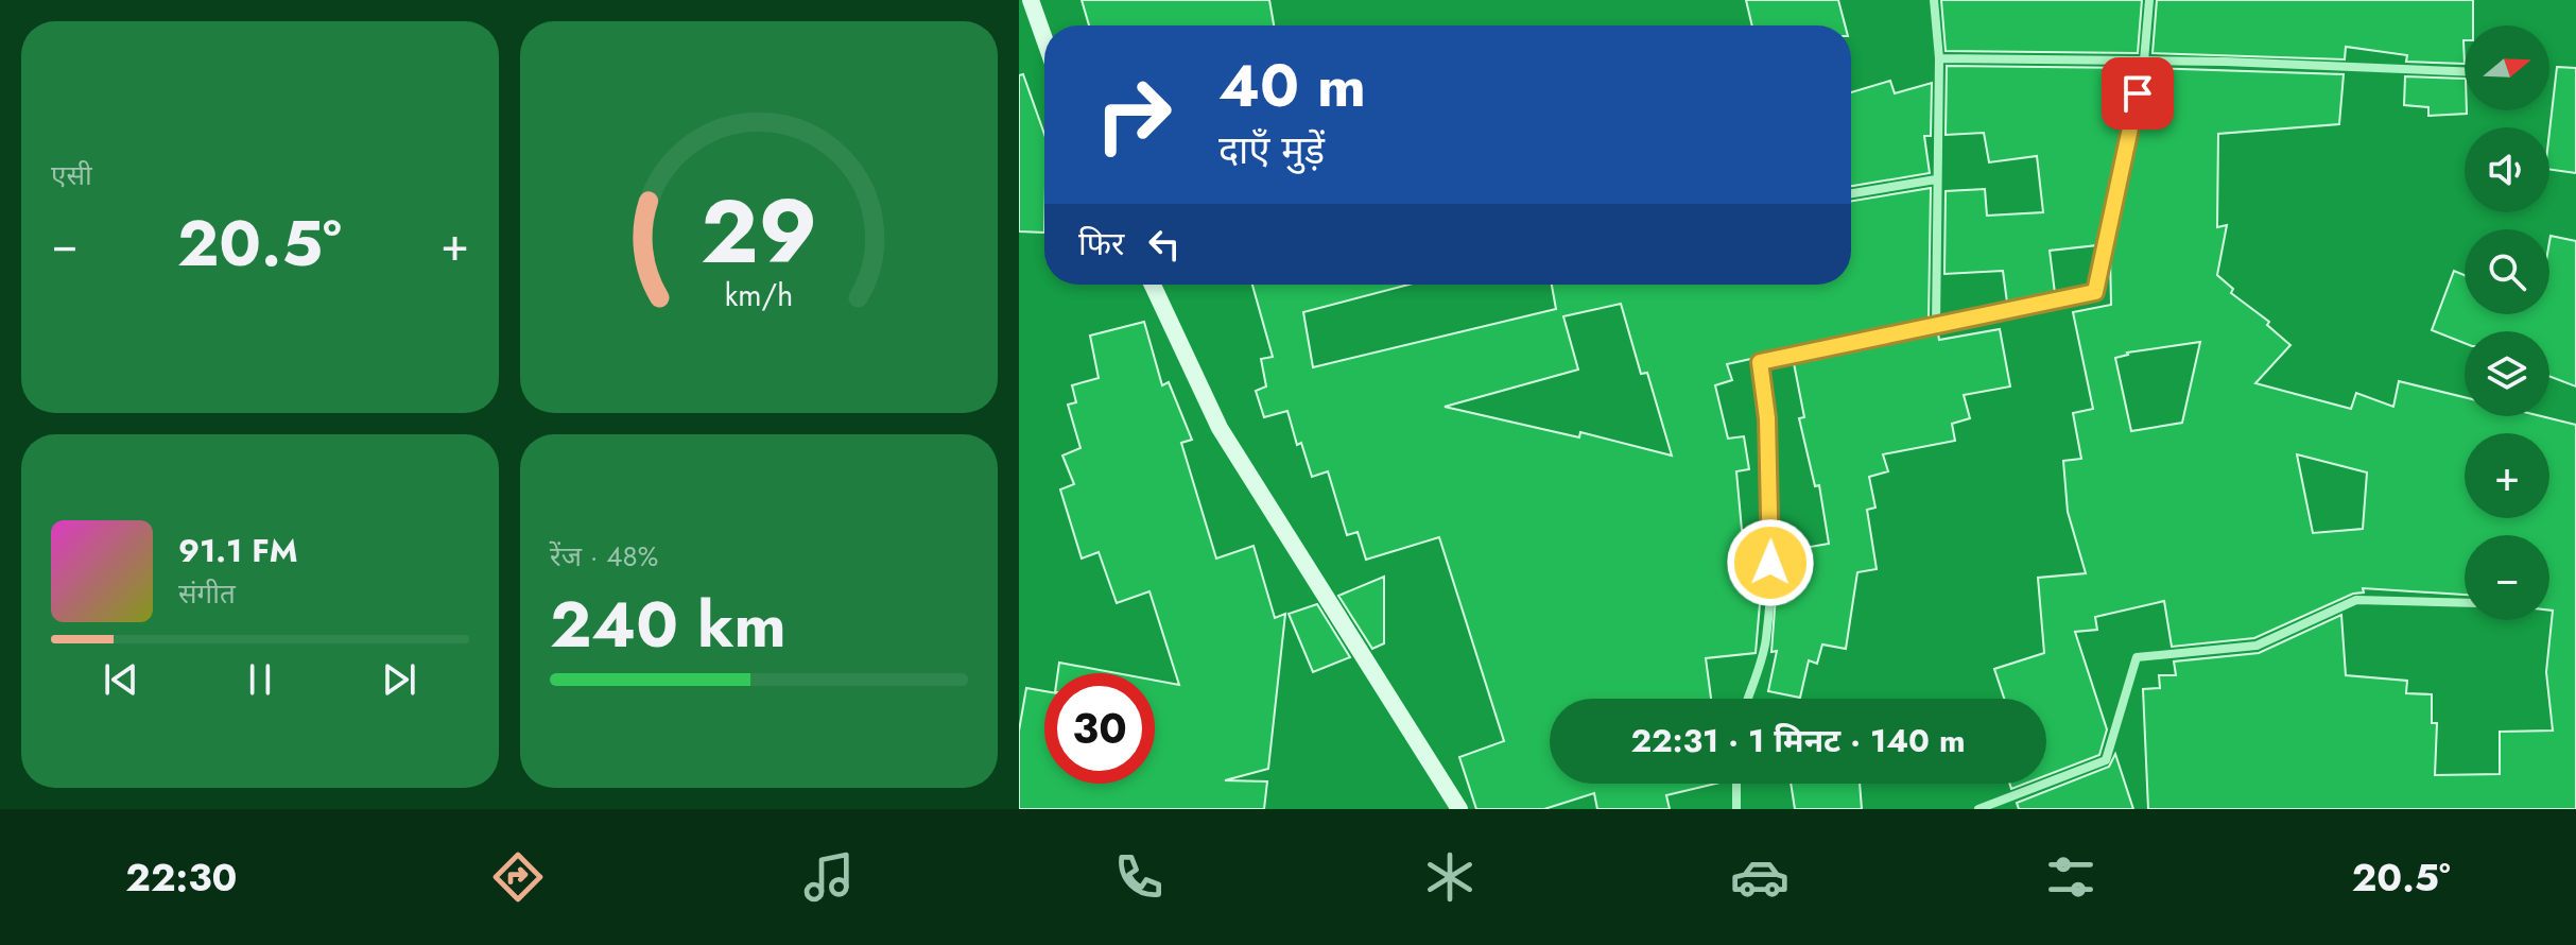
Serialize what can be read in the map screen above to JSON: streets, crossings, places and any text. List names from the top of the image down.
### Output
{
  "north": "right",
  "page": {
    "tile": [
      "एसी",
      ["रेंज · 48%", "240 km"]
    ],
    "map_buttons": ["+", "−"],
    "turn": ["40 m", "दाएँ मुड़ें"],
    "then": "फिर",
    "heat": ["−", "20.5°", "+"],
    "song": ["91.1 FM", "संगीत"],
    "limit": "30",
    "trip": "22:31 · 1 मिनट · 140 m",
    "tabs": ["22:30", "20.5°"],
    "gauge": ["29", "km/h"]
  }
}
